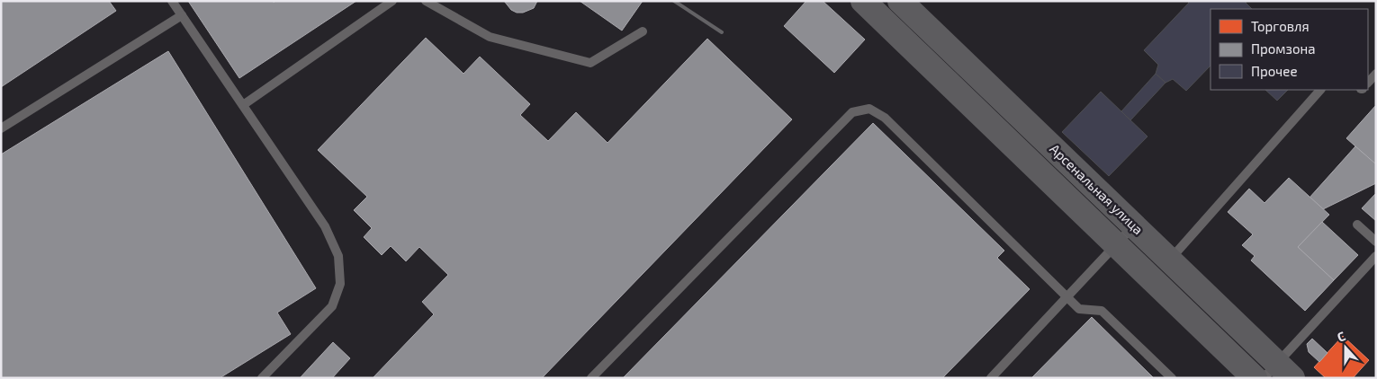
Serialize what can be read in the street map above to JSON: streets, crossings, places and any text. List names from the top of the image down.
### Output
{
  "streets": {
    "street": ["Арсенальная улица"]
  },
  "legend": ["Торговля", "Промзона", "Прочее"],
  "north": "top"
}
